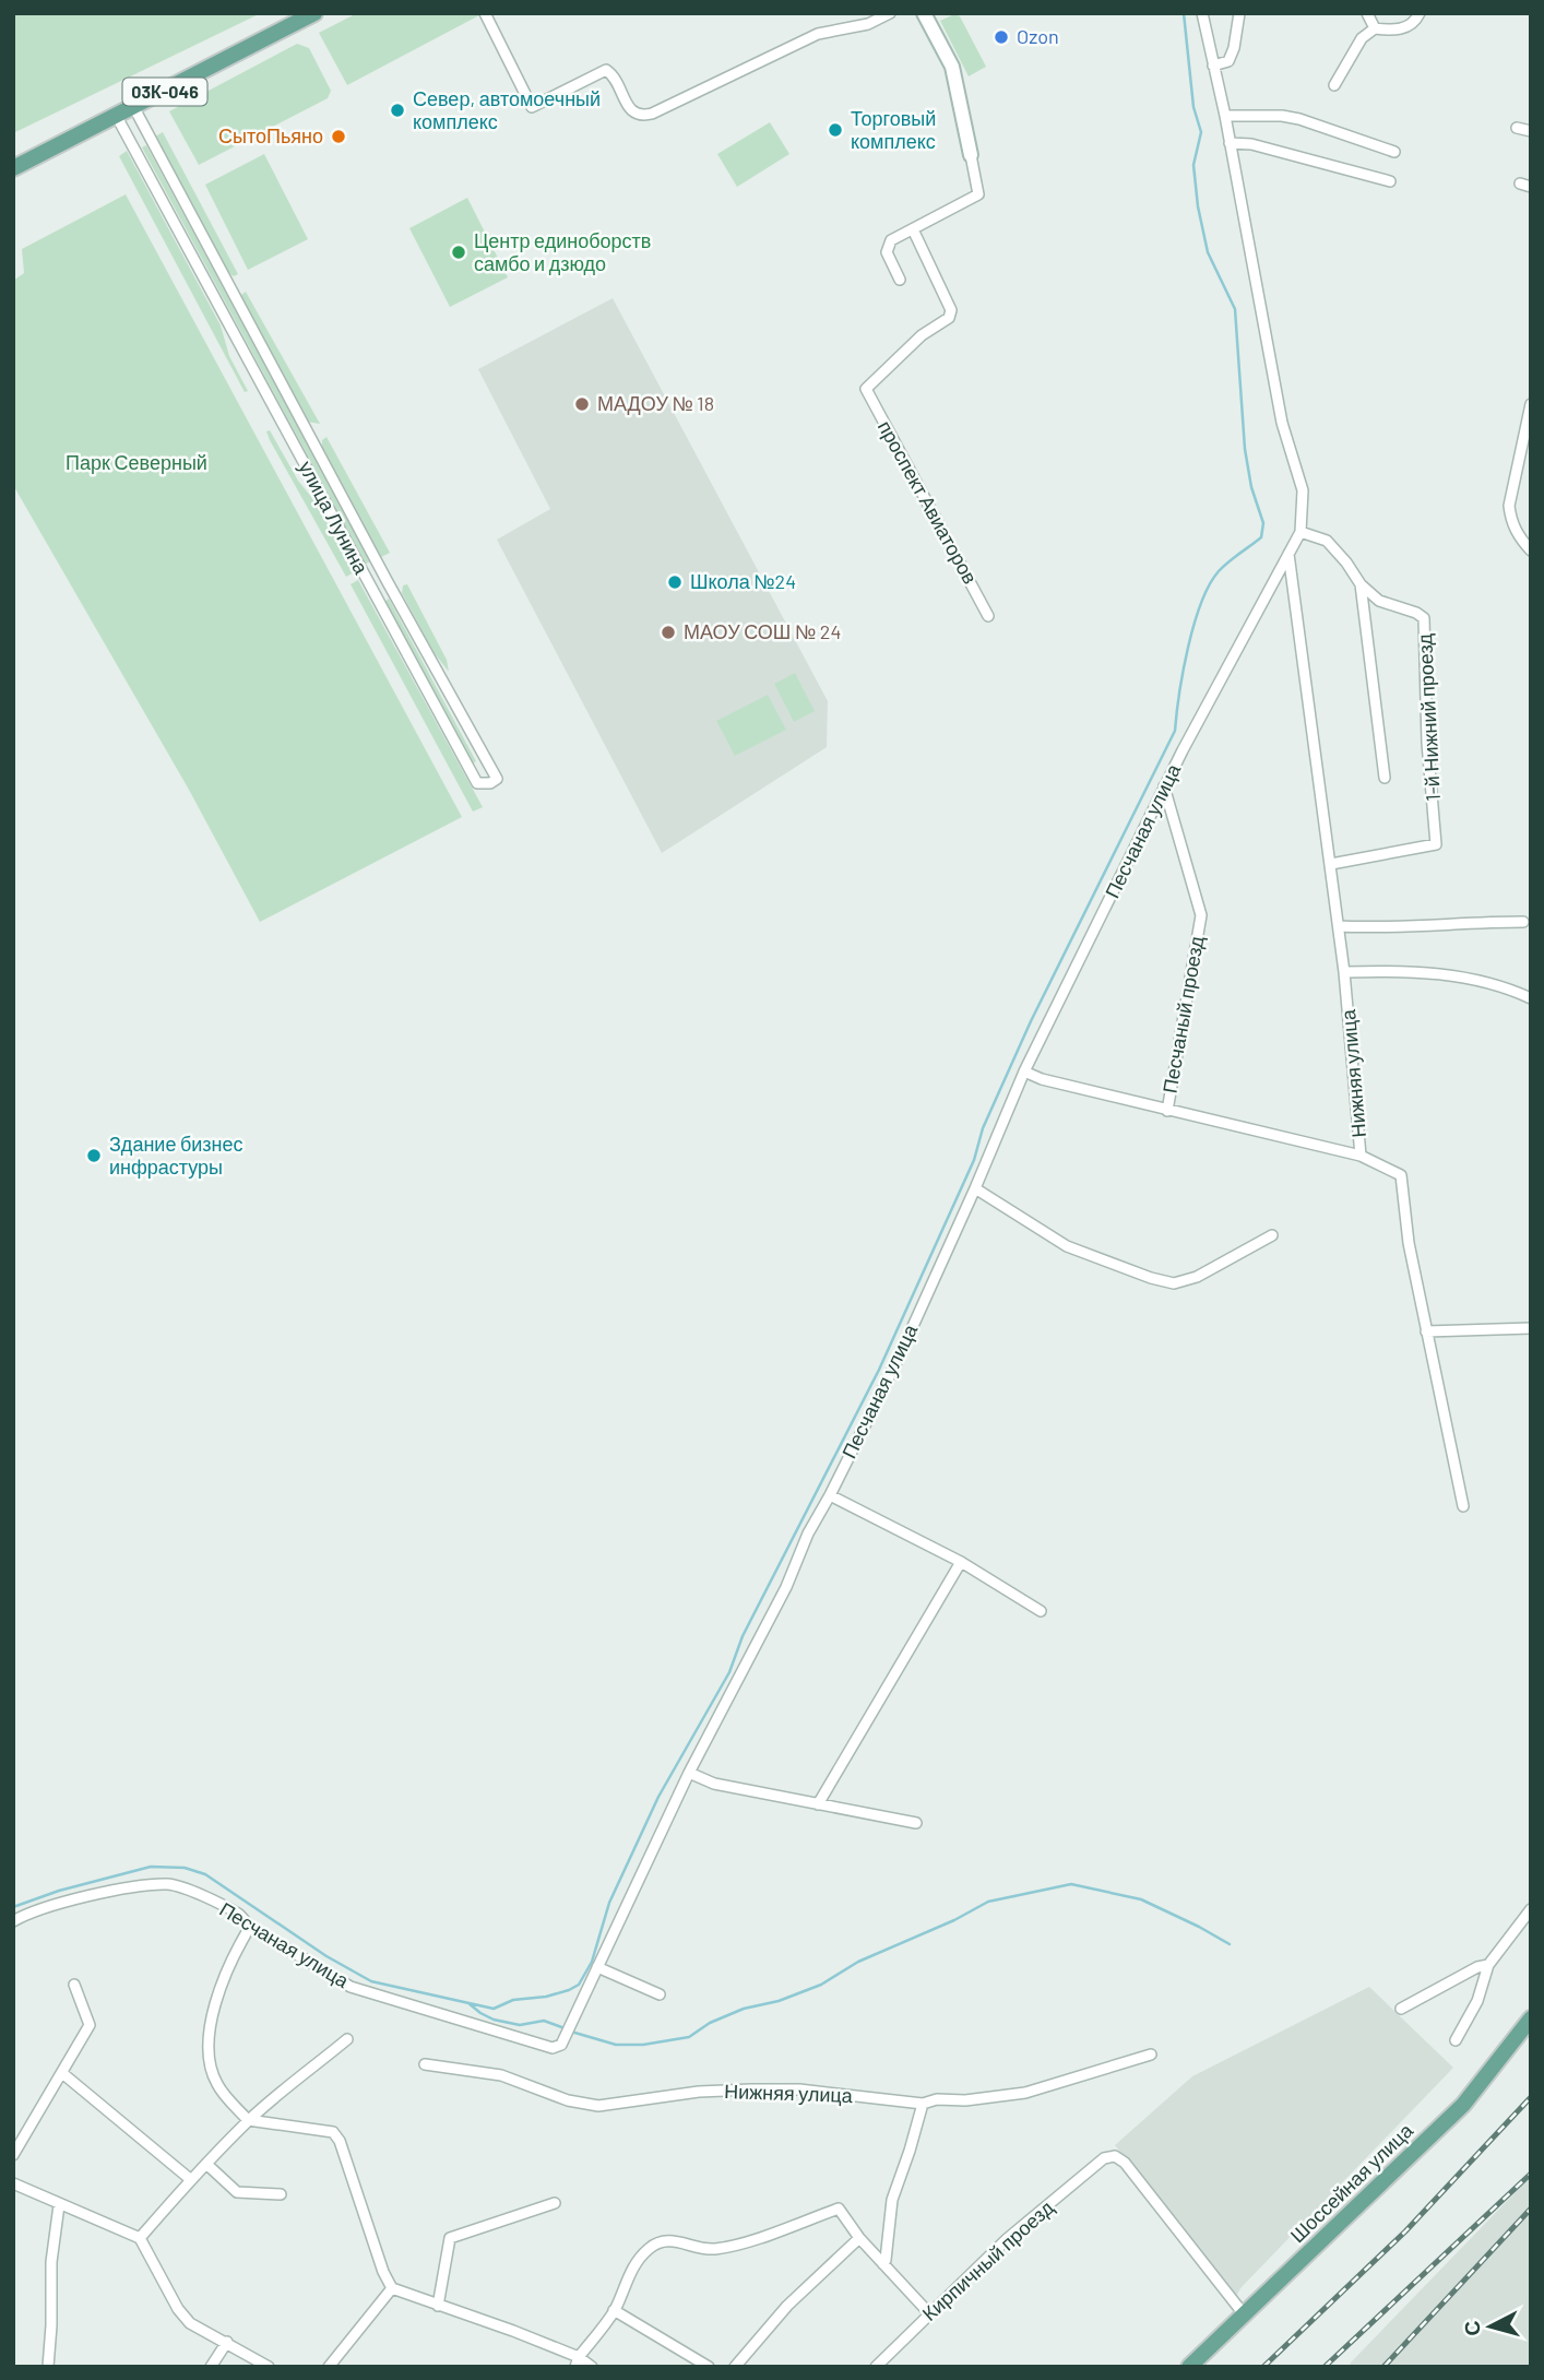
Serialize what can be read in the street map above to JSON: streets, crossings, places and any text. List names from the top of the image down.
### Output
{
  "streets": {
    "main road": ["03К-046", "Шоссейная улица"],
    "street": [
      "проспект Авиаторов",
      "улица Лунина",
      "1-й Нижний проезд",
      "Песчаная улица",
      "Песчаный проезд",
      "Нижняя улица",
      "Кирпичный проезд"
    ]
  },
  "crossings": [
    ["03К-046", "улица Лунина"],
    ["1-й Нижний проезд", "Нижняя улица"],
    ["Песчаная улица", "Песчаный проезд"],
    ["Песчаная улица", "Нижняя улица"],
    ["Песчаный проезд", "Нижняя улица"],
    ["Шоссейная улица", "Кирпичный проезд"]
  ],
  "parks": ["Парк Северный"],
  "places": [
    "Ozon",
    "Север, автомоечный комплекс",
    "Торговый комплекс",
    "СытоПьяно",
    "Центр единоборств самбо и дзюдо",
    "МАДОУ № 18",
    "Школа №24",
    "МАОУ СОШ № 24",
    "Здание бизнес инфрастуры"
  ],
  "north": "left"
}
